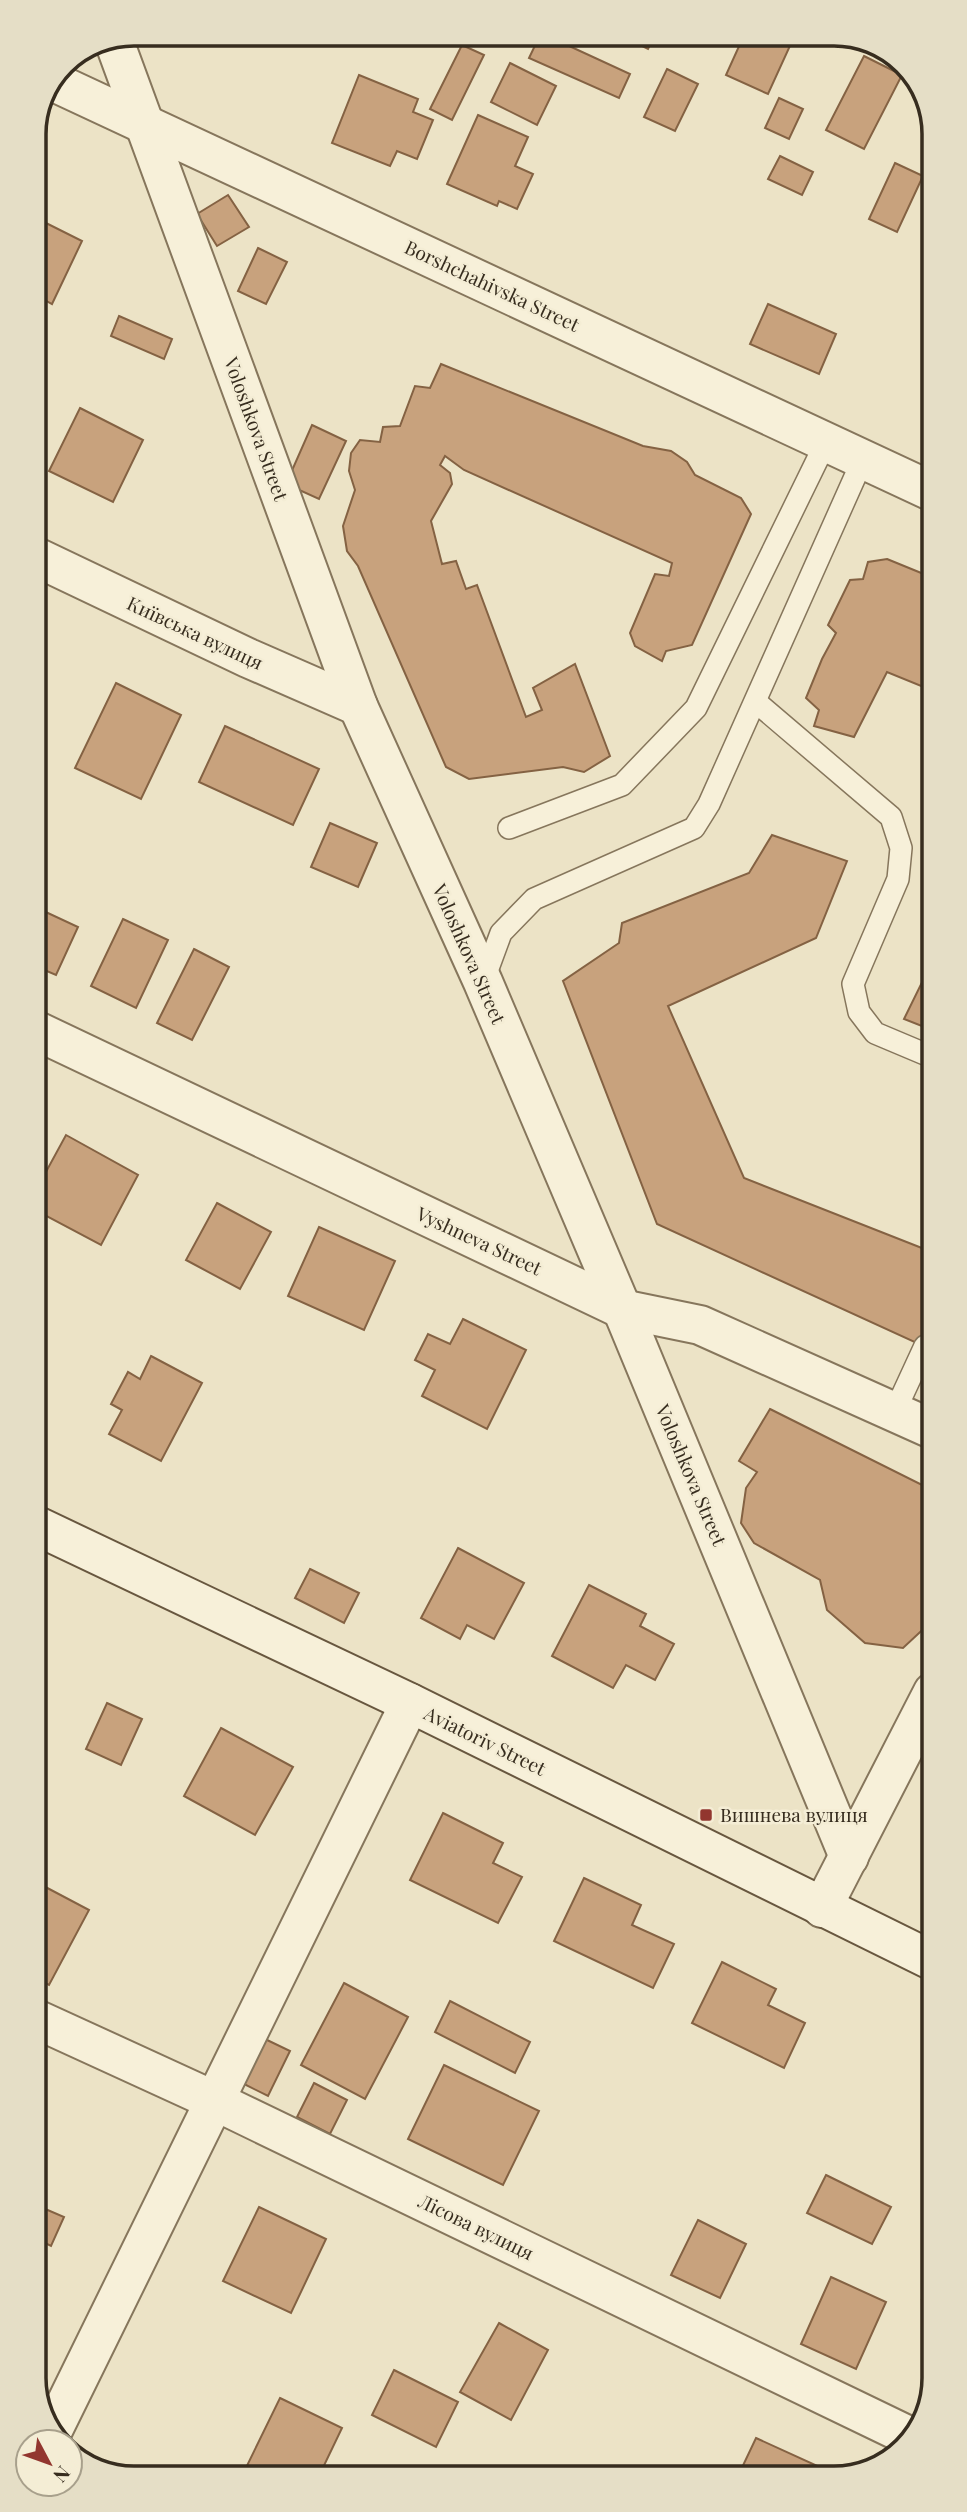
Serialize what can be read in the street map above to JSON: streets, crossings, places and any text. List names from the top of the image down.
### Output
{
  "streets": {
    "street": [
      "Borshchahivska Street",
      "Voloshkova Street",
      "Київська вулиця",
      "Vyshneva Street",
      "Aviatoriv Street",
      "Лісова вулиця"
    ]
  },
  "crossings": [
    ["Borshchahivska Street", "Voloshkova Street"],
    ["Voloshkova Street", "Київська вулиця"],
    ["Voloshkova Street", "Vyshneva Street"]
  ],
  "places": {
    "transit": ["Вишнева вулиця"]
  },
  "north": "bottom right"
}
